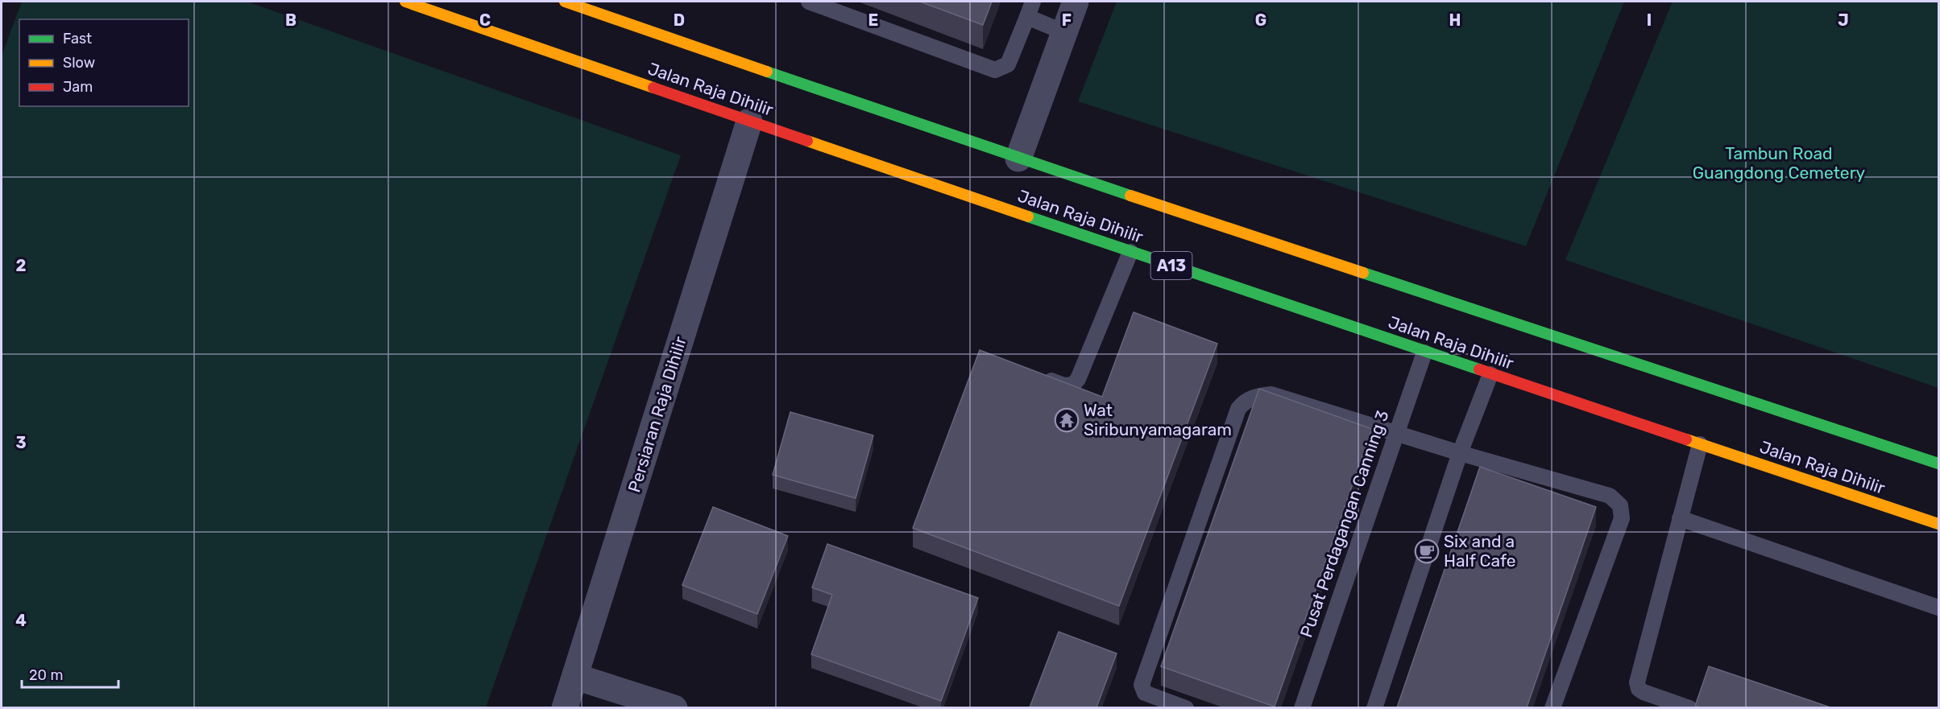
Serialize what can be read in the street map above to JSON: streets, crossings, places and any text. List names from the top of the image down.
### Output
{
  "streets": {
    "main road": ["Jalan Raja Dihilir", "A13"],
    "street": ["Persiaran Raja Dihilir"],
    "lane": ["Pusat Perdagangan Canning 3"]
  },
  "crossings": [
    ["Jalan Raja Dihilir", "Persiaran Raja Dihilir"],
    ["Jalan Raja Dihilir", "Pusat Perdagangan Canning 3"]
  ],
  "parks": ["Tambun Road Guangdong Cemetery"],
  "places": {
    "temple": ["Wat Siribunyamagaram"],
    "cafe": ["Six and a Half Cafe"]
  },
  "legend": ["Fast", "Slow", "Jam"],
  "scale_bar": "20 m",
  "grid": {
    "columns": [
      "B",
      "C",
      "D",
      "E",
      "F",
      "G",
      "H",
      "I",
      "J"
    ],
    "rows": ["2", "3", "4"]
  }
}
